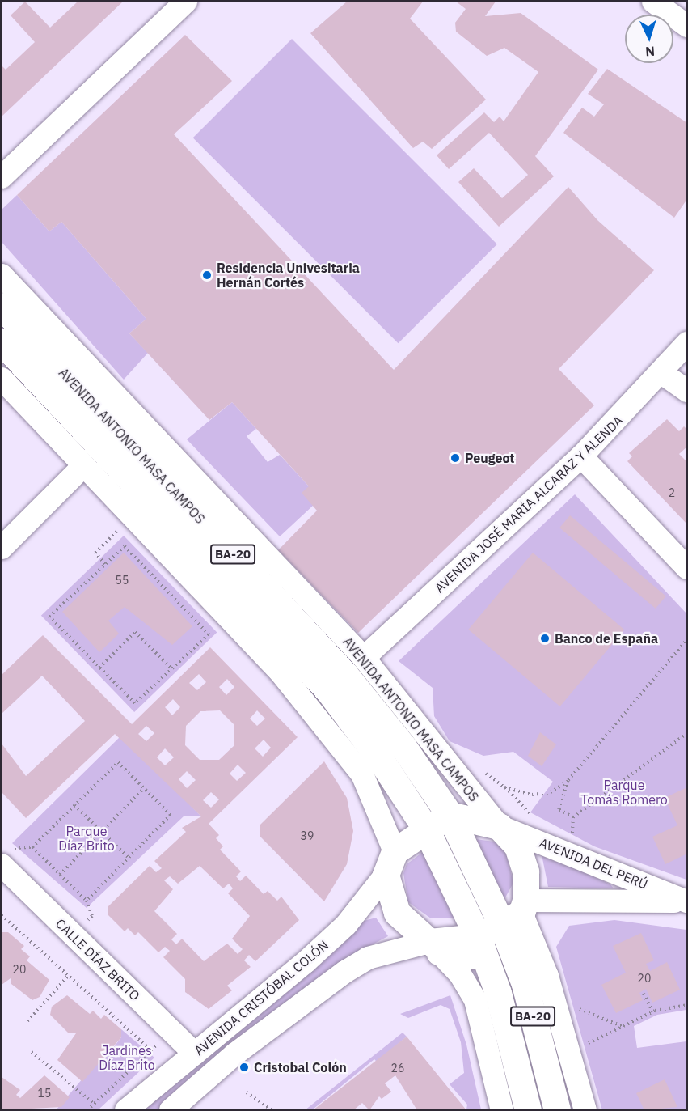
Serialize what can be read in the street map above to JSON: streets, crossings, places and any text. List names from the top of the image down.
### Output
{
  "streets": {
    "highway": ["AVENIDA ANTONIO MASA CAMPOS", "BA-20"],
    "street": [
      "AVENIDA JOSÉ MARÍA ALCARAZ Y ALENDA",
      "AVENIDA DEL PERÚ",
      "CALLE DÍAZ BRITO",
      "AVENIDA CRISTÓBAL COLÓN"
    ]
  },
  "crossings": [
    ["AVENIDA ANTONIO MASA CAMPOS", "AVENIDA JOSÉ MARÍA ALCARAZ Y ALENDA"],
    ["AVENIDA ANTONIO MASA CAMPOS", "AVENIDA DEL PERÚ"],
    ["CALLE DÍAZ BRITO", "AVENIDA CRISTÓBAL COLÓN"]
  ],
  "parks": ["Parque Tomás Romero", "Parque Díaz Brito", "Jardines Díaz Brito"],
  "places": [
    "Residencia Univesitaria Hernán Cortés",
    "Peugeot",
    "Banco de España",
    "Cristobal Colón"
  ],
  "house_numbers": [
    "2",
    "55",
    "39",
    "20",
    "20",
    "26",
    "15"
  ],
  "north": "bottom"
}
